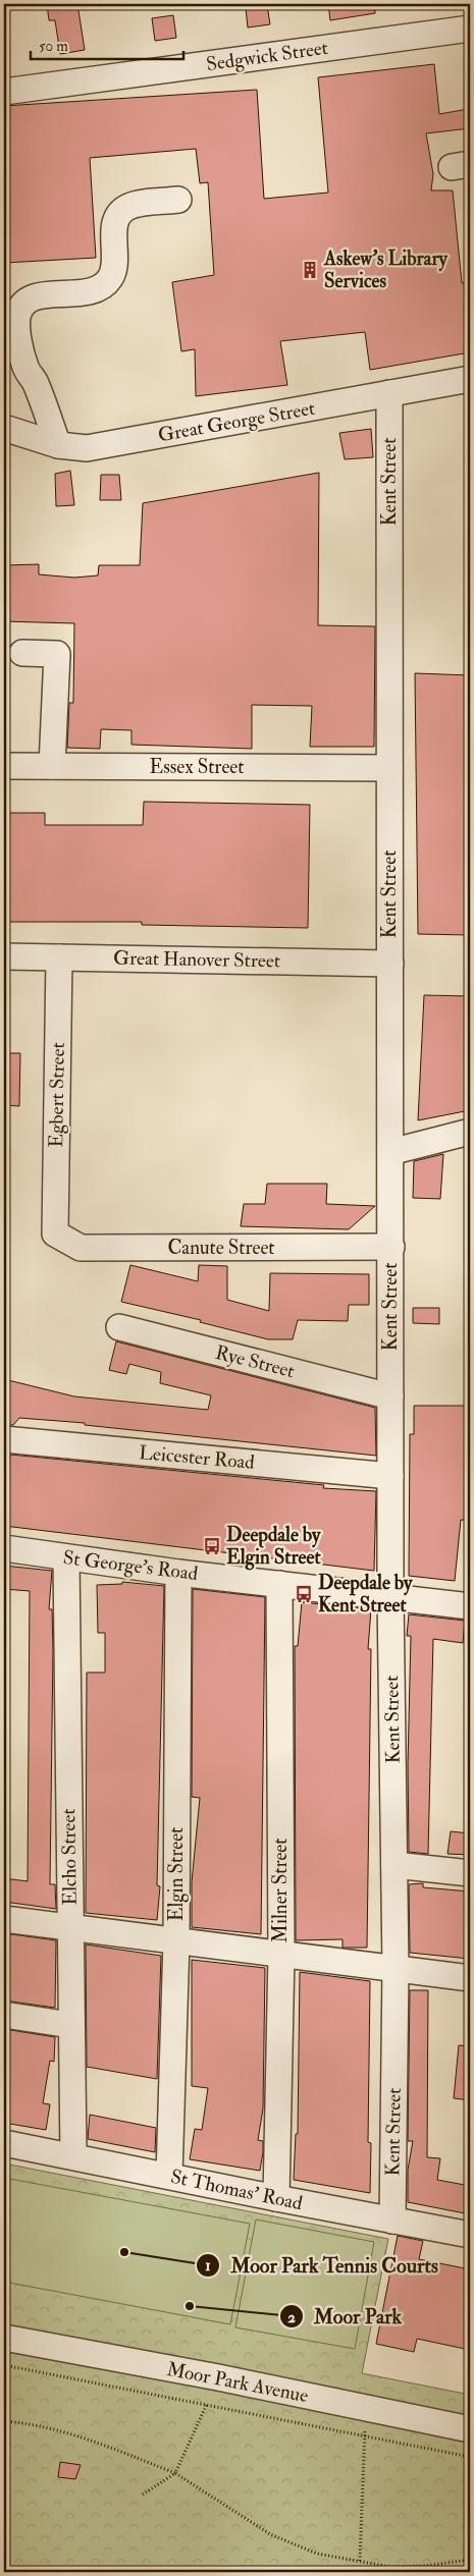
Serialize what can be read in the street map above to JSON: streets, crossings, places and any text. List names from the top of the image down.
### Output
{
  "streets": {
    "street": [
      "Sedgwick Street",
      "Great George Street",
      "Kent Street",
      "Essex Street",
      "Great Hanover Street",
      "Egbert Street",
      "Canute Street",
      "Rye Street",
      "Leicester Road",
      "St George's Road",
      "Elcho Street",
      "Elgin Street",
      "Milner Street",
      "St Thomas' Road",
      "Moor Park Avenue"
    ]
  },
  "crossings": [
    ["Great George Street", "Kent Street"],
    ["Kent Street", "Essex Street"],
    ["Kent Street", "Great Hanover Street"],
    ["Kent Street", "Canute Street"],
    ["Kent Street", "Rye Street"],
    ["Kent Street", "Leicester Road"],
    ["Kent Street", "St George's Road"],
    ["Kent Street", "St Thomas' Road"],
    ["Great Hanover Street", "Egbert Street"],
    ["Egbert Street", "Canute Street"],
    ["St George's Road", "Elcho Street"],
    ["St George's Road", "Elgin Street"],
    ["St George's Road", "Milner Street"],
    ["Elcho Street", "St Thomas' Road"],
    ["Elgin Street", "St Thomas' Road"],
    ["Milner Street", "St Thomas' Road"]
  ],
  "places": {
    "building": ["Askew's Library Services"],
    "bus stop": ["Deepdale by Elgin Street", "Deepdale by Kent Street"],
    "other": ["Moor Park Tennis Courts", "Moor Park"]
  },
  "scale_bar": "50 m"
}
